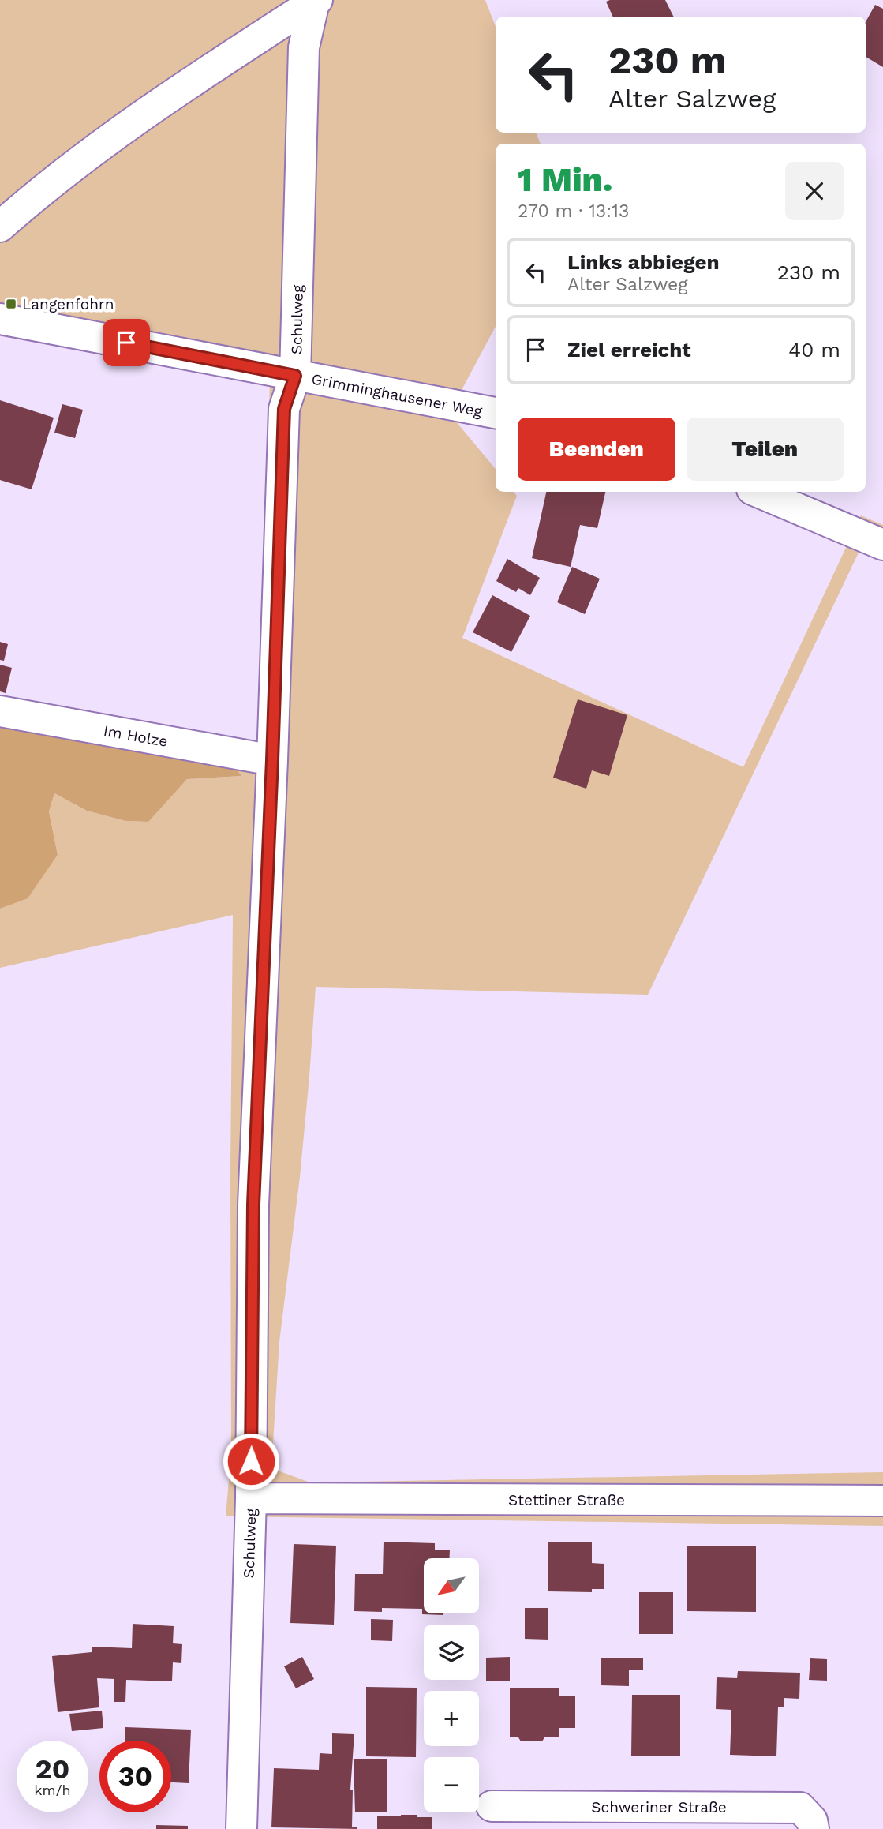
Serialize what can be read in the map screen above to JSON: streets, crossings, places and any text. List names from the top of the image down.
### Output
{
  "streets": {
    "street": [
      "Schulweg",
      "Grimminghausener Weg",
      "Im Holze",
      "Stettiner Straße",
      "Schweriner Straße"
    ]
  },
  "crossings": [
    ["Schulweg", "Grimminghausener Weg"],
    ["Schulweg", "Im Holze"],
    ["Schulweg", "Stettiner Straße"]
  ],
  "places": {
    "transit": ["Langenfohrn"]
  },
  "north": "bottom left",
  "page": {
    "turn": ["230 m", "Alter Salzweg"],
    "heading": ["1 Min.", "270 m · 13:13"],
    "list": [
      {
        "name": "Links abbiegen",
        "note": "Alter Salzweg",
        "value": "230 m"
      },
      {
        "name": "Ziel erreicht",
        "value": "40 m"
      }
    ],
    "buttons": ["Beenden", "Teilen"],
    "map_buttons": ["+", "−"],
    "speed": "20 km/h",
    "limit": "30"
  }
}
